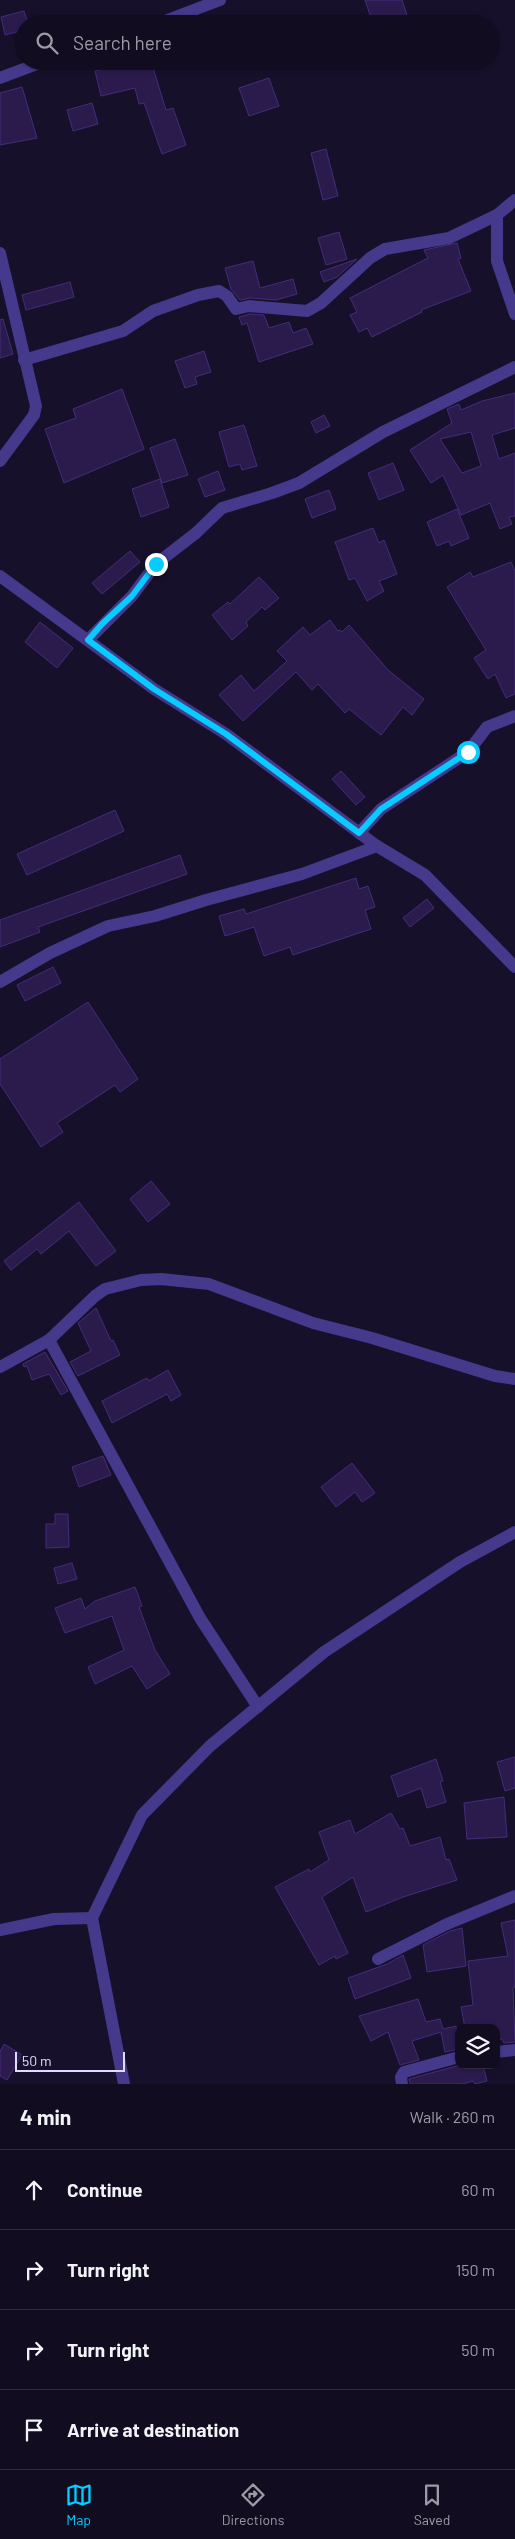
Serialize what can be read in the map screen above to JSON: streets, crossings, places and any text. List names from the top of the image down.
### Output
{
  "scale_bar": "50 m",
  "page": {
    "search": "Search here",
    "scale": "50 m",
    "heading": ["4 min", "Walk · 260 m"],
    "list": [
      ["Continue", "60 m"],
      ["Turn right", "150 m"],
      ["Turn right", "50 m"],
      "Arrive at destination"
    ],
    "nav": ["Map", "Directions", "Saved"]
  }
}
